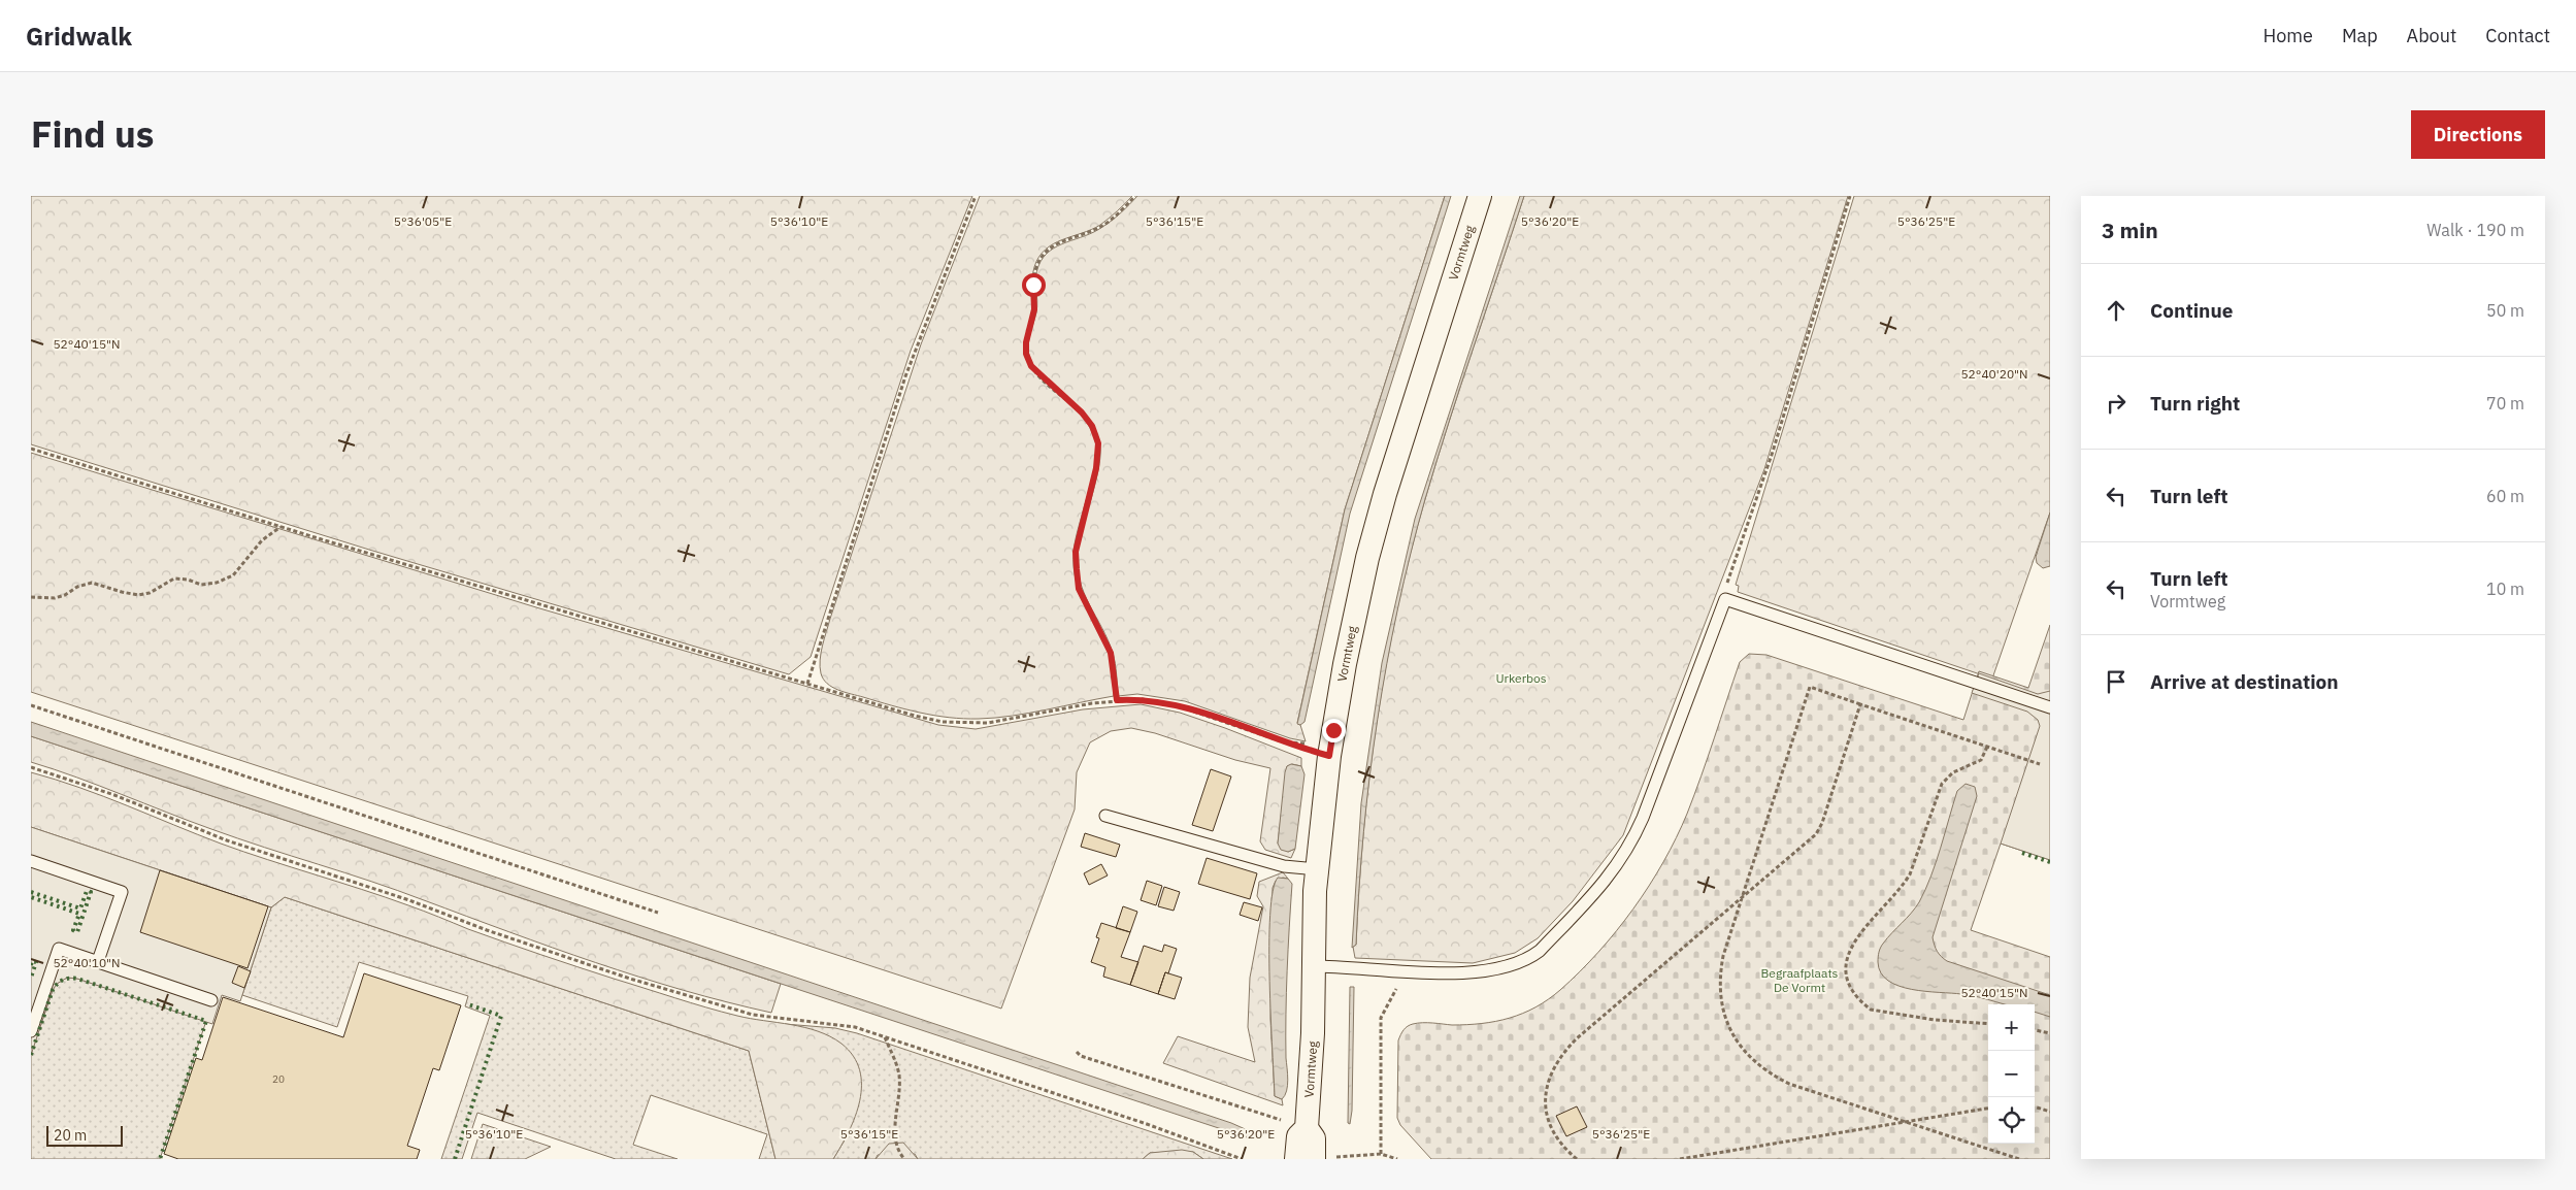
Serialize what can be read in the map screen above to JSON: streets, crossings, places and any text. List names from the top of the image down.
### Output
{
  "streets": {
    "street": ["Vormtweg"]
  },
  "parks": ["Urkerbos", "Begraafplaats De Vormt"],
  "house_numbers": ["20"],
  "scale_bar": "20 m",
  "page": {
    "header": "Gridwalk",
    "nav": [
      "Home",
      "Map",
      "About",
      "Contact"
    ],
    "title": "Find us",
    "buttons": "Directions",
    "heading": ["3 min", "Walk · 190 m"],
    "list": [
      ["Continue", "50 m"],
      ["Turn right", "70 m"],
      ["Turn left", "60 m"],
      ["Turn left", "Vormtweg", "10 m"],
      "Arrive at destination"
    ],
    "map_buttons": ["+", "−"],
    "scale": "20 m"
  },
  "coordinates": [
    "5°36'05\"E",
    "5°36'10\"E",
    "5°36'15\"E",
    "5°36'20\"E",
    "5°36'25\"E",
    "52°40'15\"N",
    "52°40'20\"N",
    "52°40'10\"N"
  ]
}
